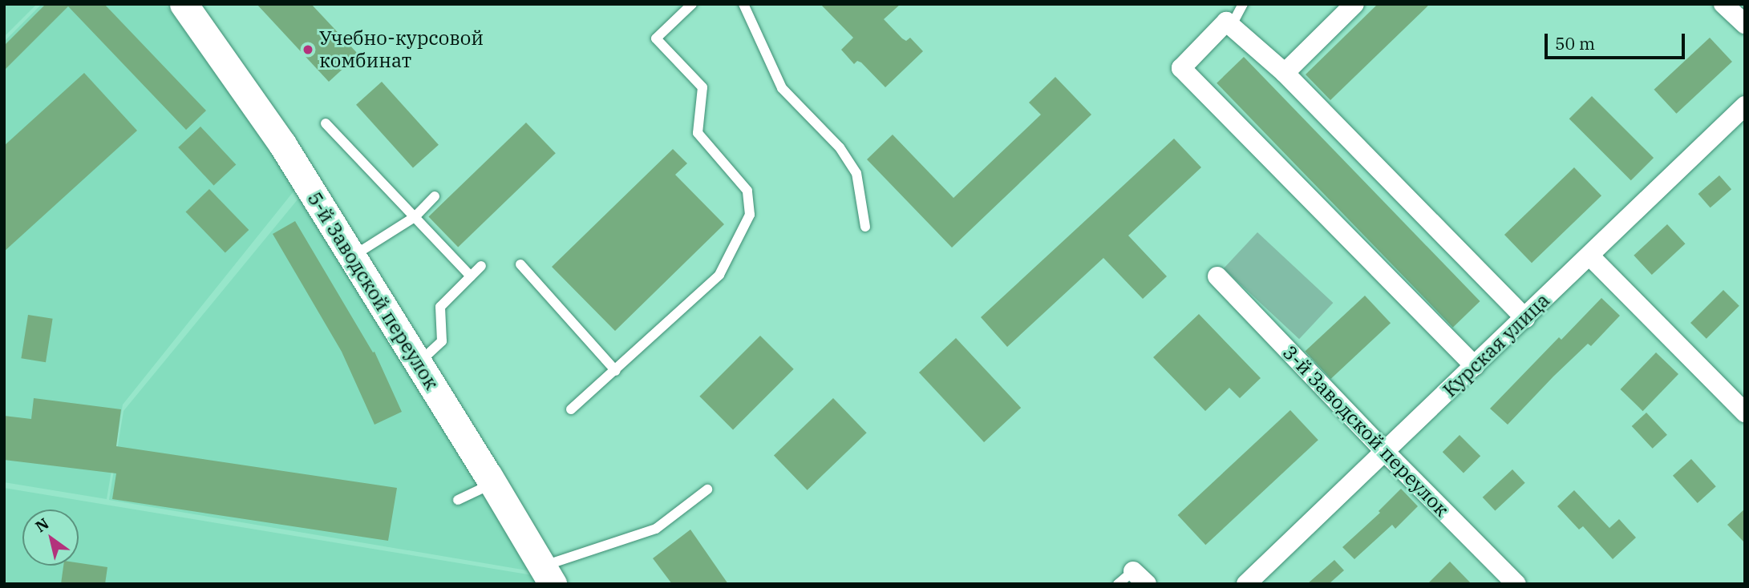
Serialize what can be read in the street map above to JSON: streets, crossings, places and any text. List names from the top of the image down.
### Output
{
  "streets": {
    "street": ["5-й Заводской переулок", "Курская улица", "3-й Заводской переулок"]
  },
  "crossings": [
    ["Курская улица", "3-й Заводской переулок"]
  ],
  "places": ["Учебно-курсовой комбинат"],
  "scale_bar": "50 m",
  "north": "top left"
}
